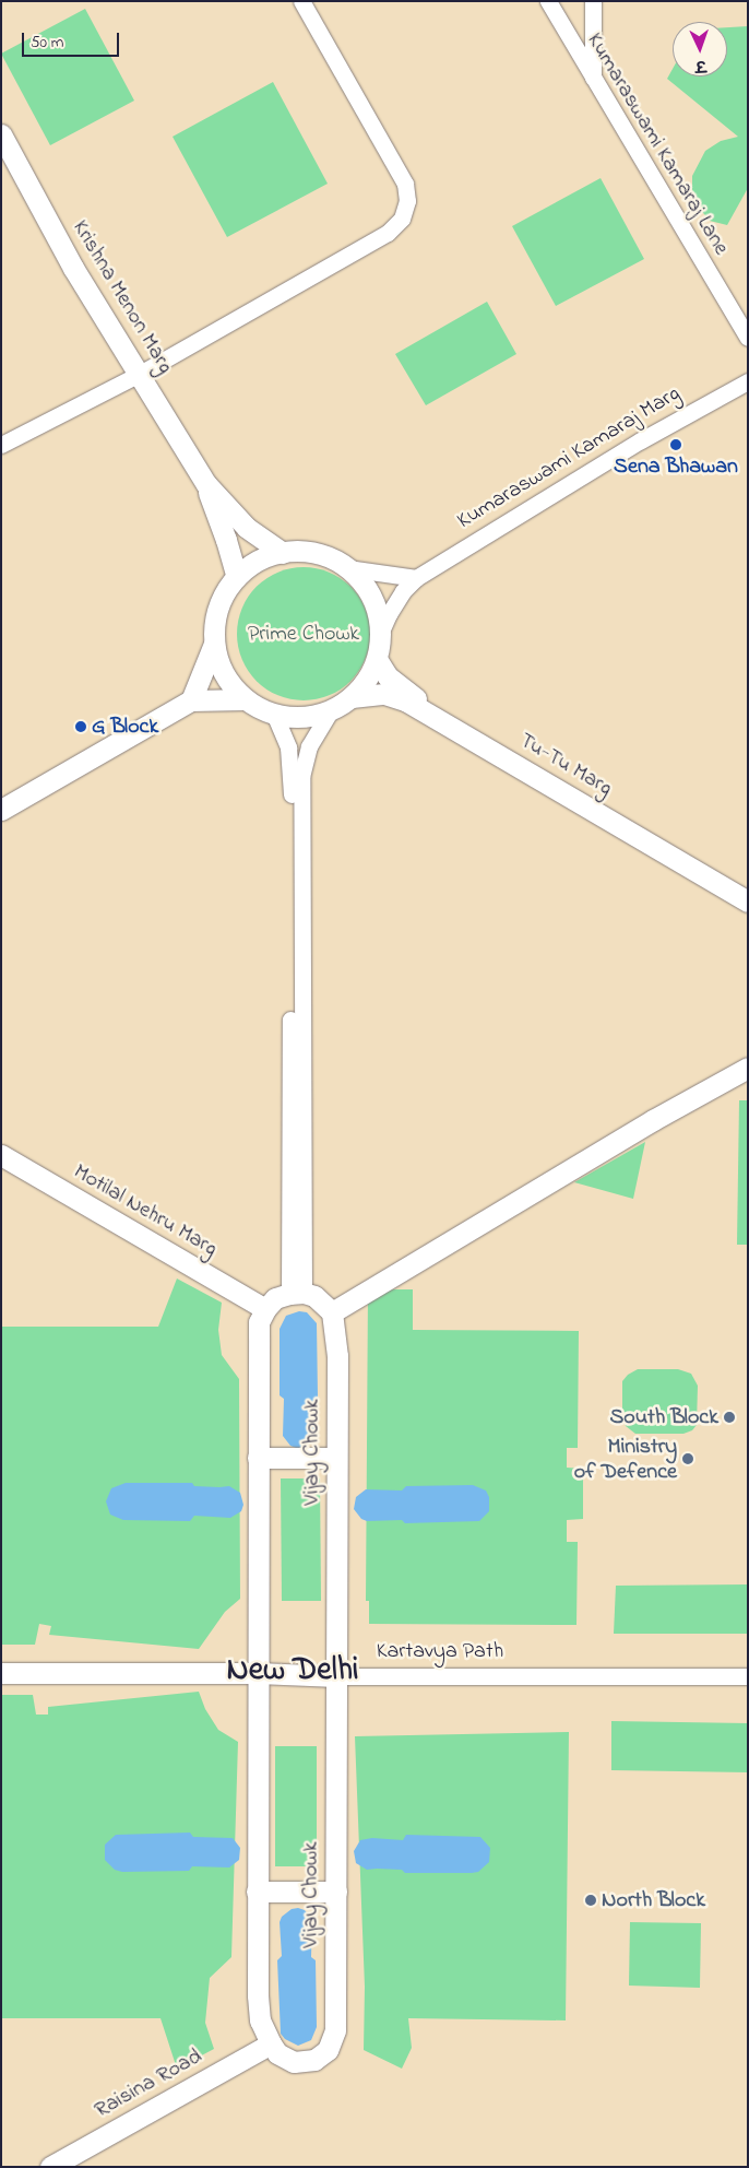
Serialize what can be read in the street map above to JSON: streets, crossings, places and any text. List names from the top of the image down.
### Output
{
  "streets": {
    "main road": [
      "Krishna Menon Marg",
      "Tu-Tu Marg",
      "Motilal Nehru Marg",
      "Vijay Chowk",
      "Kartavya Path",
      "Raisina Road"
    ],
    "street": ["Kumaraswami Kamaraj Lane", "Kumaraswami Kamaraj Marg"]
  },
  "crossings": [
    ["Krishna Menon Marg", "Kumaraswami Kamaraj Marg"],
    ["Krishna Menon Marg", "Tu-Tu Marg"],
    ["Kumaraswami Kamaraj Marg", "Tu-Tu Marg"],
    ["Motilal Nehru Marg", "Vijay Chowk"],
    ["Vijay Chowk", "Kartavya Path"],
    ["Vijay Chowk", "Raisina Road"]
  ],
  "districts": ["New Delhi"],
  "parks": ["Prime Chowk"],
  "places": [
    "Sena Bhawan",
    "G Block",
    "South Block",
    "Ministry of Defence",
    "North Block"
  ],
  "scale_bar": "50 m",
  "north": "bottom"
}
